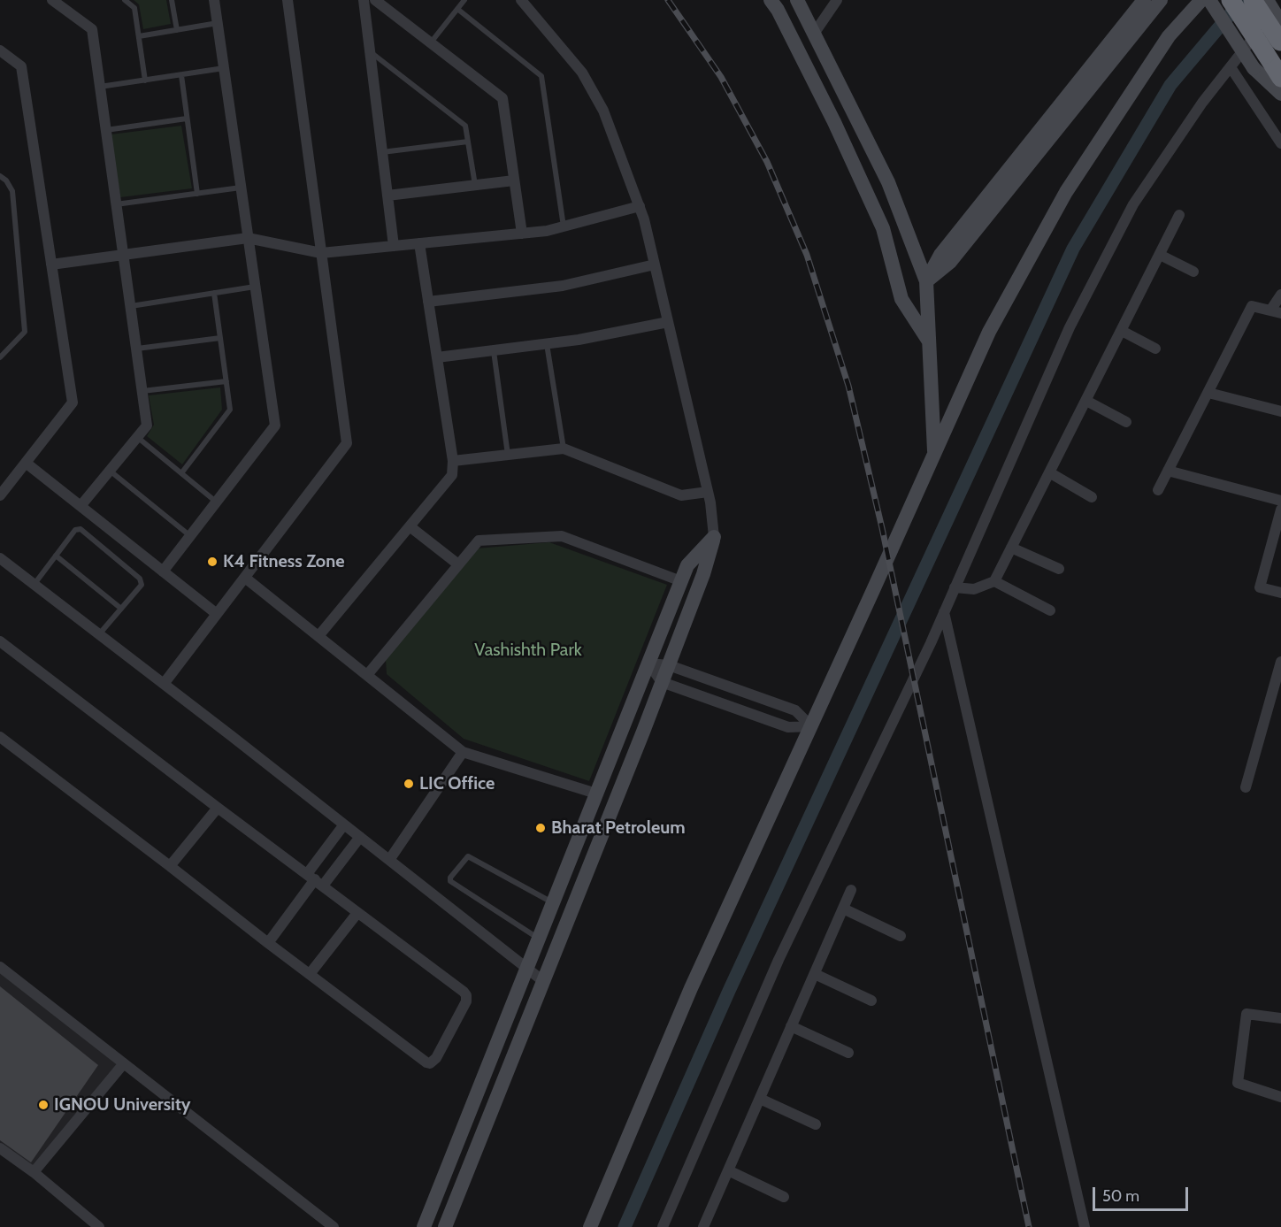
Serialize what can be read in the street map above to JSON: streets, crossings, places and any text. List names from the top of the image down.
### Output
{
  "parks": ["Vashishth Park"],
  "places": [
    "K4 Fitness Zone",
    "LIC Office",
    "Bharat Petroleum",
    "IGNOU University"
  ],
  "scale_bar": "50 m"
}
